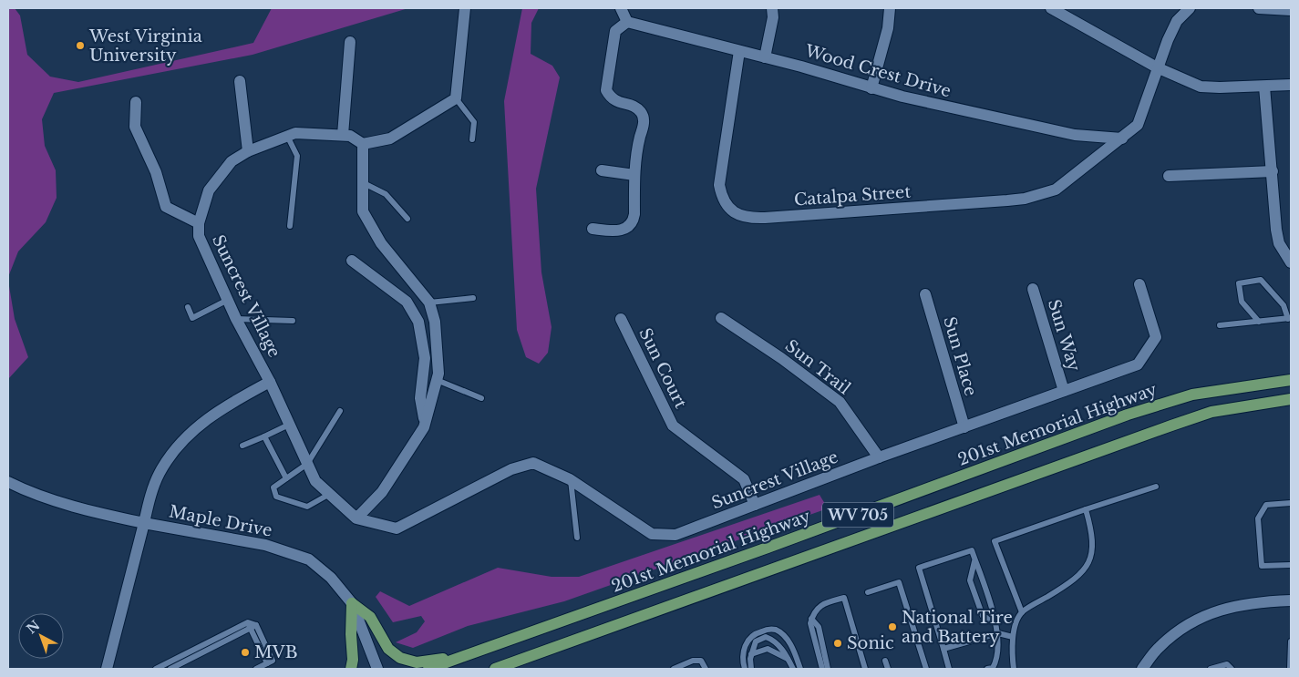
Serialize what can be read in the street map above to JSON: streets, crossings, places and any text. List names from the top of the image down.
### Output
{
  "streets": {
    "main road": ["201st Memorial Highway", "WV 705"],
    "street": [
      "Wood Crest Drive",
      "Catalpa Street",
      "Suncrest Village",
      "Sun Way",
      "Sun Place",
      "Sun Trail",
      "Sun Court",
      "Maple Drive"
    ]
  },
  "crossings": [
    ["Wood Crest Drive", "Catalpa Street"],
    ["Suncrest Village", "Sun Way"],
    ["Suncrest Village", "Sun Place"],
    ["Suncrest Village", "Sun Trail"],
    ["Suncrest Village", "Sun Court"],
    ["Suncrest Village", "Maple Drive"]
  ],
  "places": [
    "West Virginia University",
    "National Tire and Battery",
    "Sonic",
    "MVB"
  ],
  "north": "top left"
}
